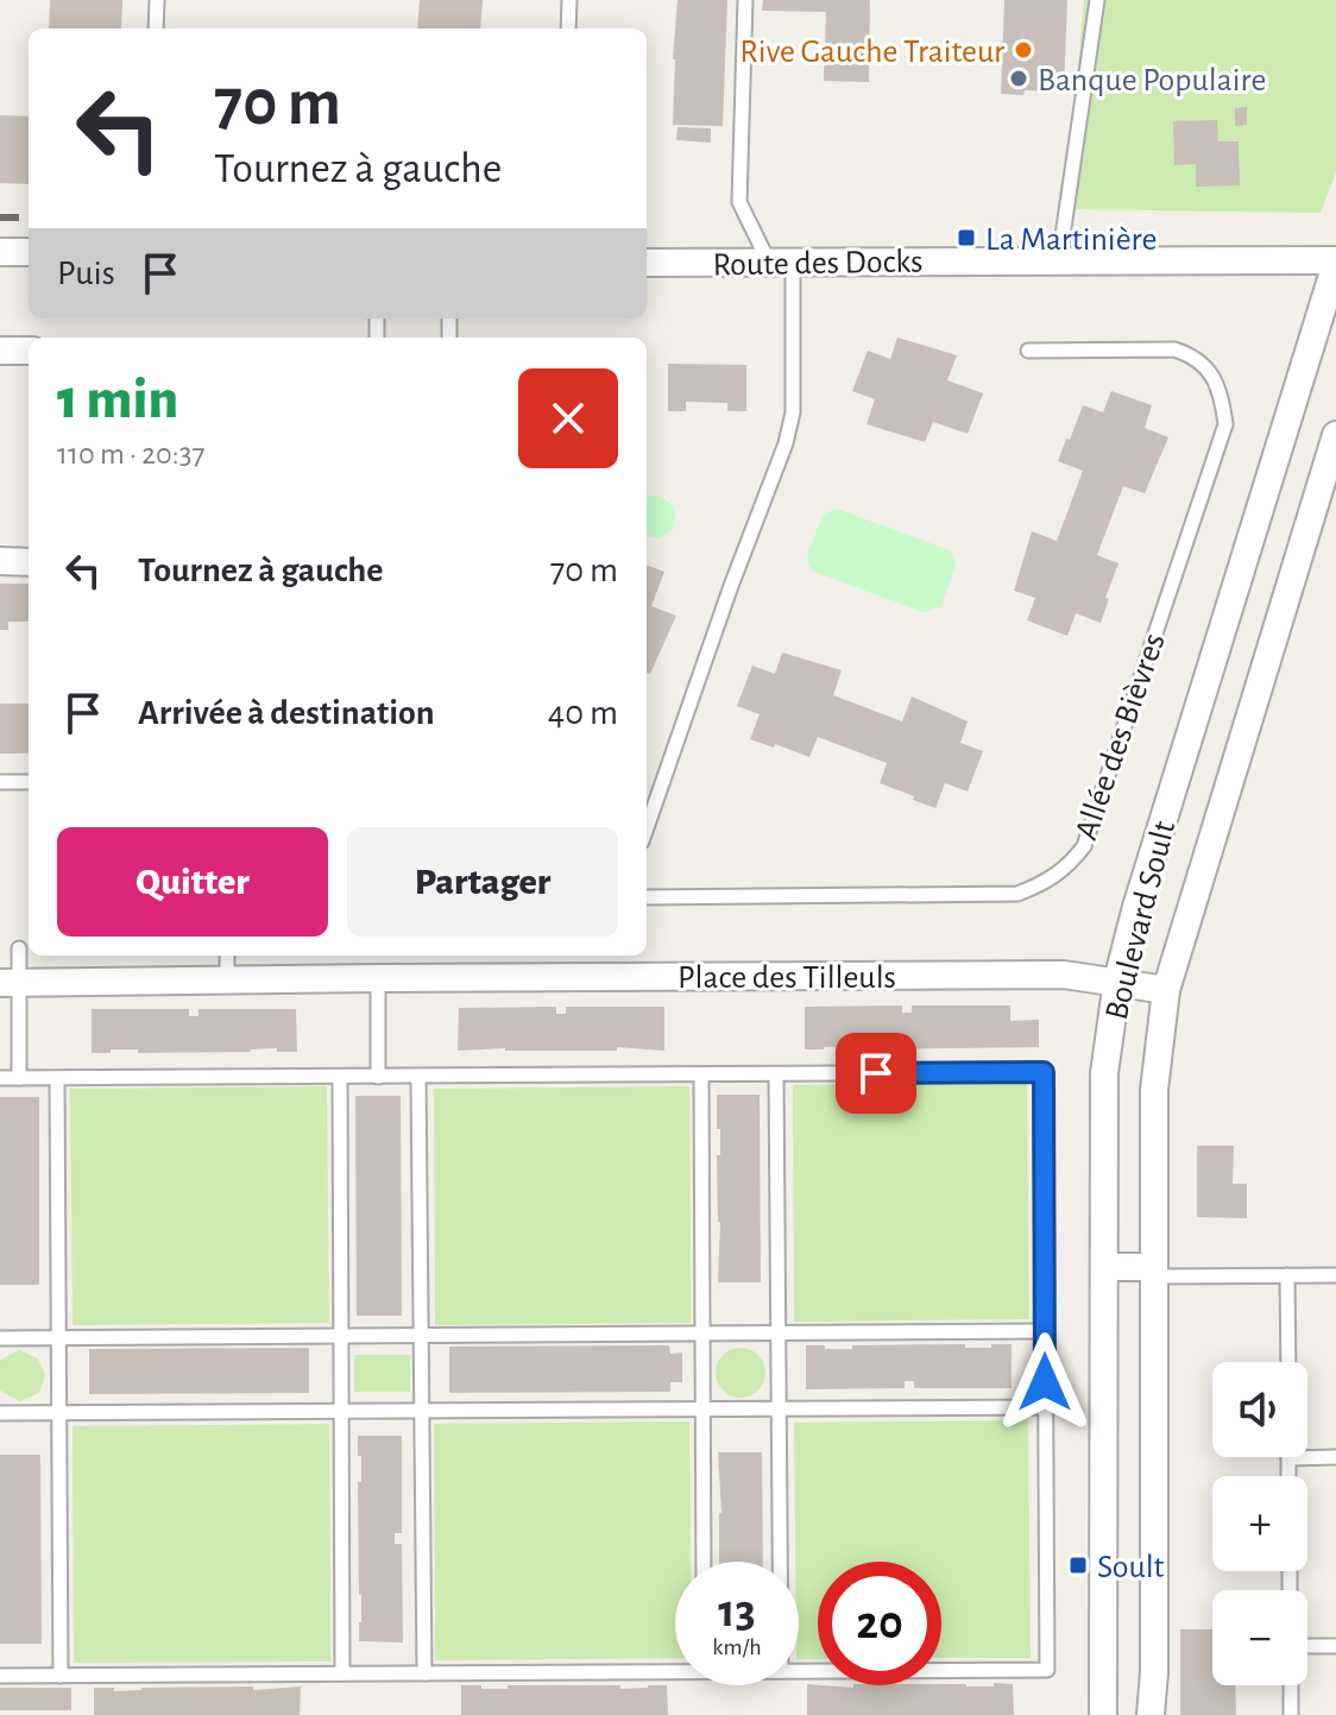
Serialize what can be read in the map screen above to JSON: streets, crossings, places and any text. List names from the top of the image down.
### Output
{
  "streets": {
    "street": ["Route des Docks", "Boulevard Soult", "Place des Tilleuls"],
    "lane": ["Allée des Bièvres"]
  },
  "crossings": [
    ["Route des Docks", "Boulevard Soult"],
    ["Boulevard Soult", "Place des Tilleuls"]
  ],
  "places": {
    "other": ["Rive Gauche Traiteur", "Banque Populaire"],
    "transit": ["La Martinière", "Soult"]
  },
  "page": {
    "turn": ["70 m", "Tournez à gauche"],
    "then": "Puis",
    "heading": ["1 min", "110 m · 20:37"],
    "list": [
      {
        "name": "Tournez à gauche",
        "value": "70 m"
      },
      {
        "name": "Arrivée à destination",
        "value": "40 m"
      }
    ],
    "buttons": ["Quitter", "Partager"],
    "map_buttons": ["+", "−"],
    "speed": "13 km/h",
    "limit": "20"
  }
}
